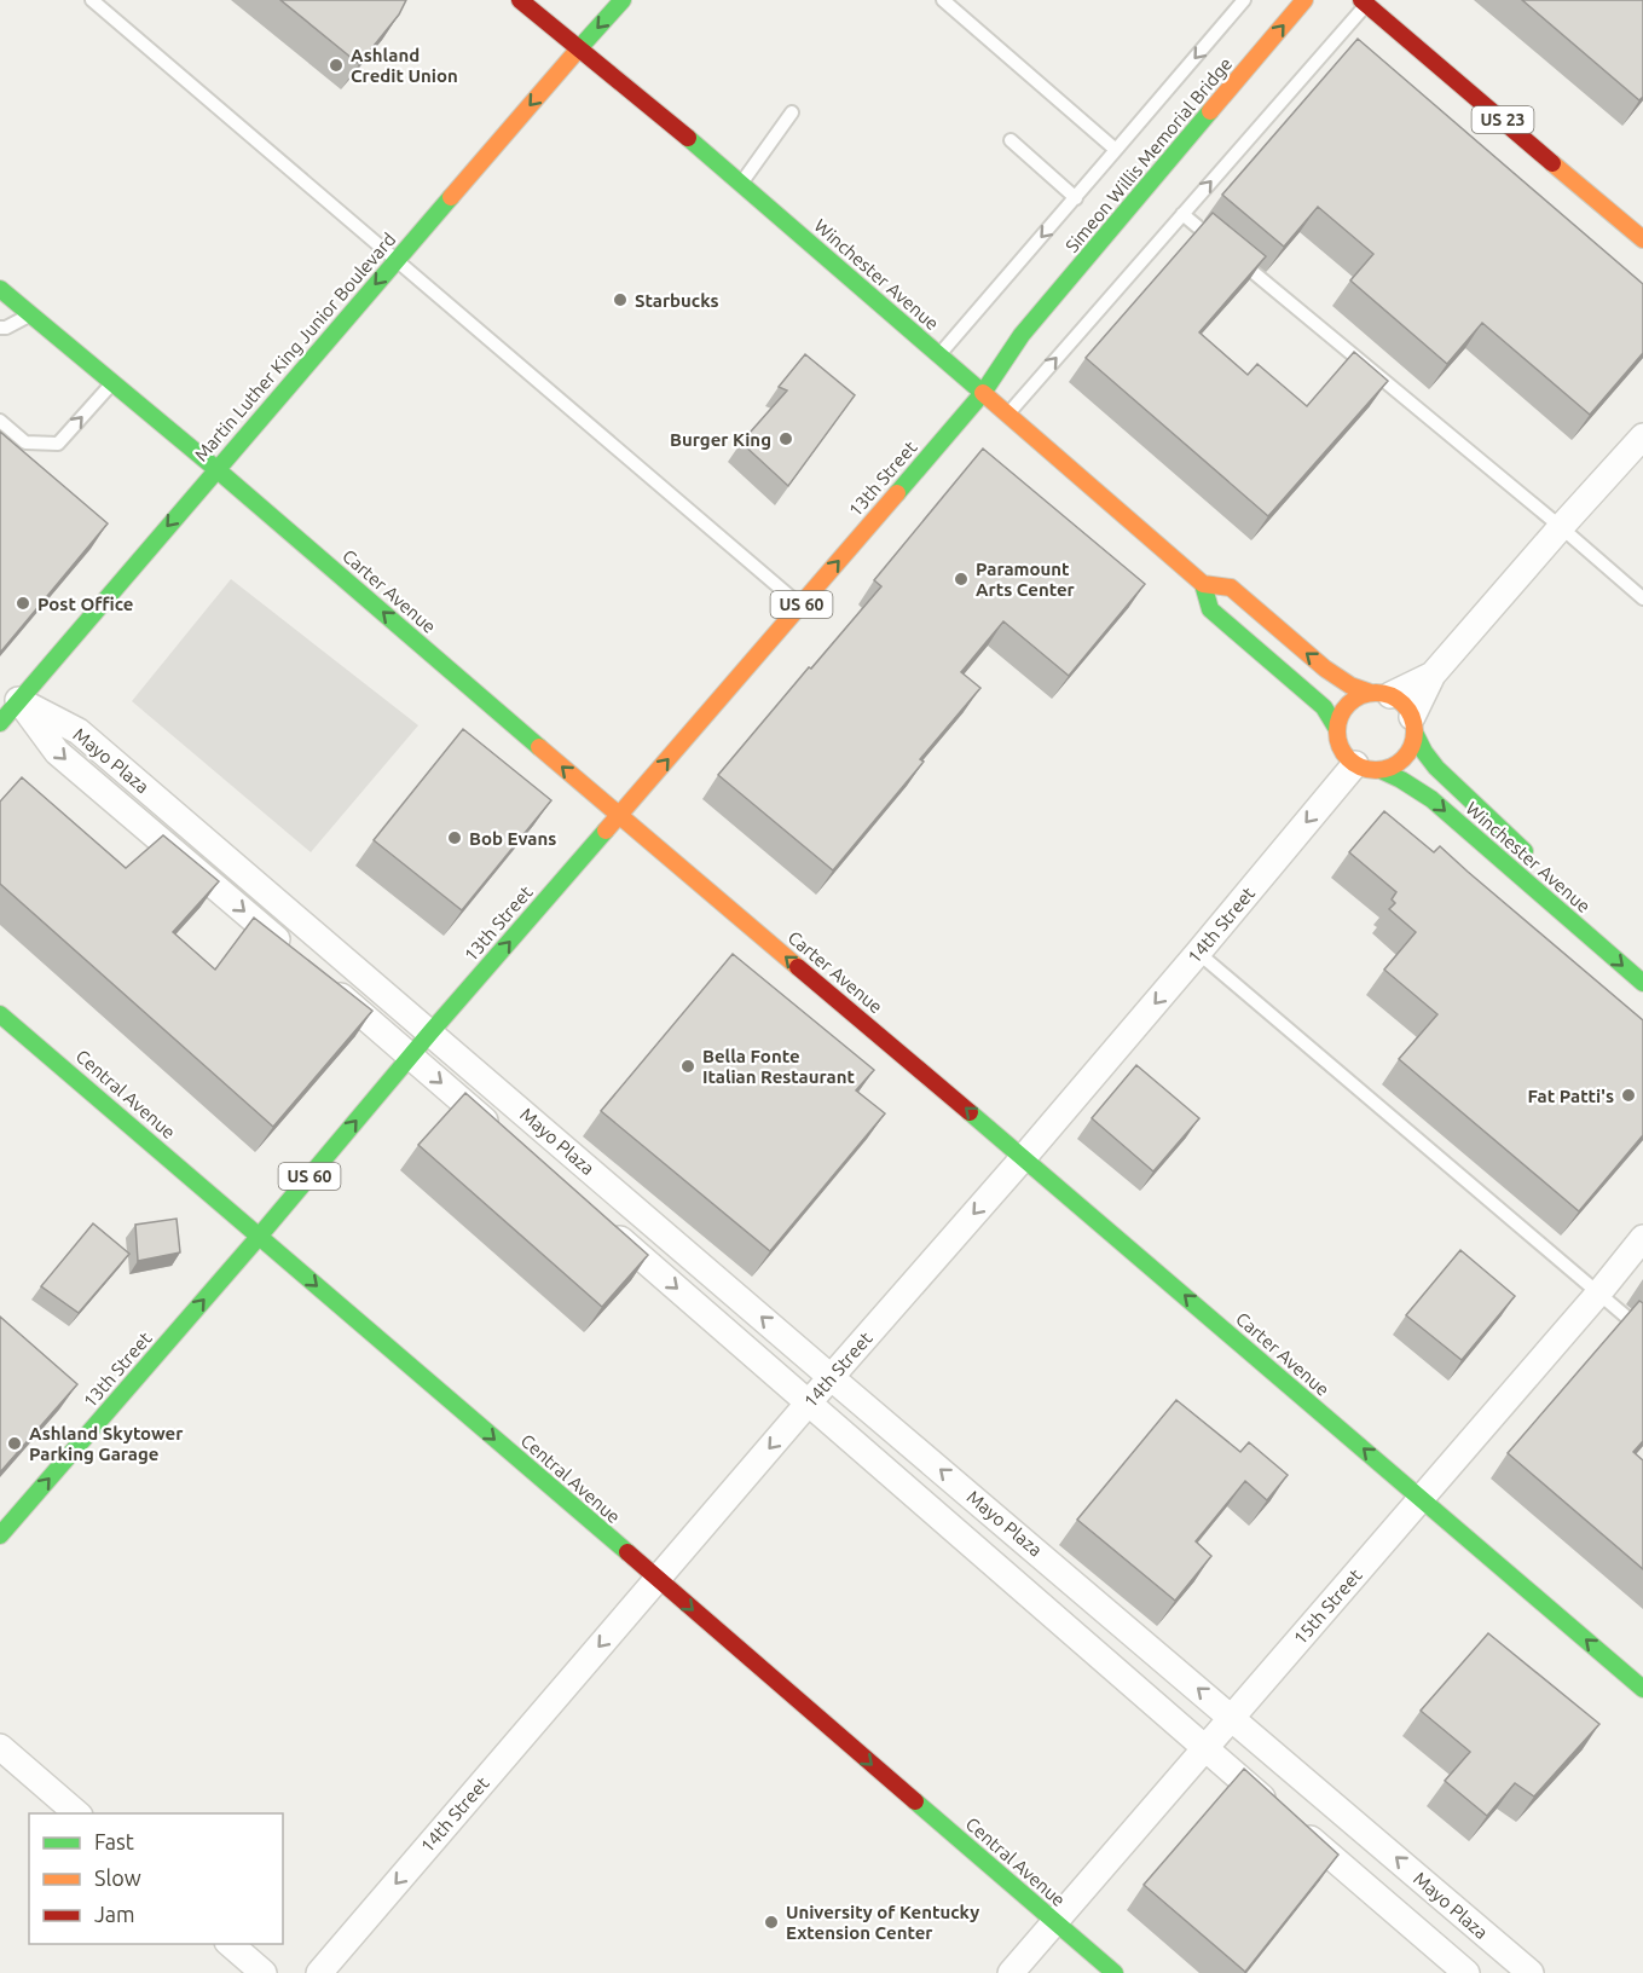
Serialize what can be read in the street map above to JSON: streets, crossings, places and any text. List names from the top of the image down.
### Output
{
  "streets": {
    "main road": [
      "US 23",
      "Simeon Willis Memorial Bridge",
      "Winchester Avenue",
      "Martin Luther King Junior Boulevard",
      "13th Street",
      "Carter Avenue",
      "US 60",
      "Central Avenue"
    ],
    "street": ["Mayo Plaza", "14th Street", "15th Street"]
  },
  "crossings": [
    ["Simeon Willis Memorial Bridge", "13th Street"],
    ["Winchester Avenue", "Martin Luther King Junior Boulevard"],
    ["Winchester Avenue", "13th Street"],
    ["Winchester Avenue", "14th Street"],
    ["Martin Luther King Junior Boulevard", "Carter Avenue"],
    ["Martin Luther King Junior Boulevard", "Mayo Plaza"],
    ["13th Street", "Carter Avenue"],
    ["13th Street", "Mayo Plaza"],
    ["13th Street", "Central Avenue"],
    ["Carter Avenue", "14th Street"],
    ["Carter Avenue", "15th Street"],
    ["Mayo Plaza", "14th Street"],
    ["Mayo Plaza", "15th Street"],
    ["14th Street", "Central Avenue"],
    ["Central Avenue", "15th Street"]
  ],
  "one_way": [
    "Simeon Willis Memorial Bridge",
    "Martin Luther King Junior Boulevard",
    "13th Street",
    "Carter Avenue",
    "14th Street",
    "Central Avenue"
  ],
  "places": [
    "Ashland Credit Union",
    "Starbucks",
    "Burger King",
    "Paramount Arts Center",
    "Post Office",
    "Bob Evans",
    "Bella Fonte Italian Restaurant",
    "Fat Patti's",
    "Ashland Skytower Parking Garage",
    "University of Kentucky Extension Center"
  ],
  "legend": ["Fast", "Slow", "Jam"]
}
